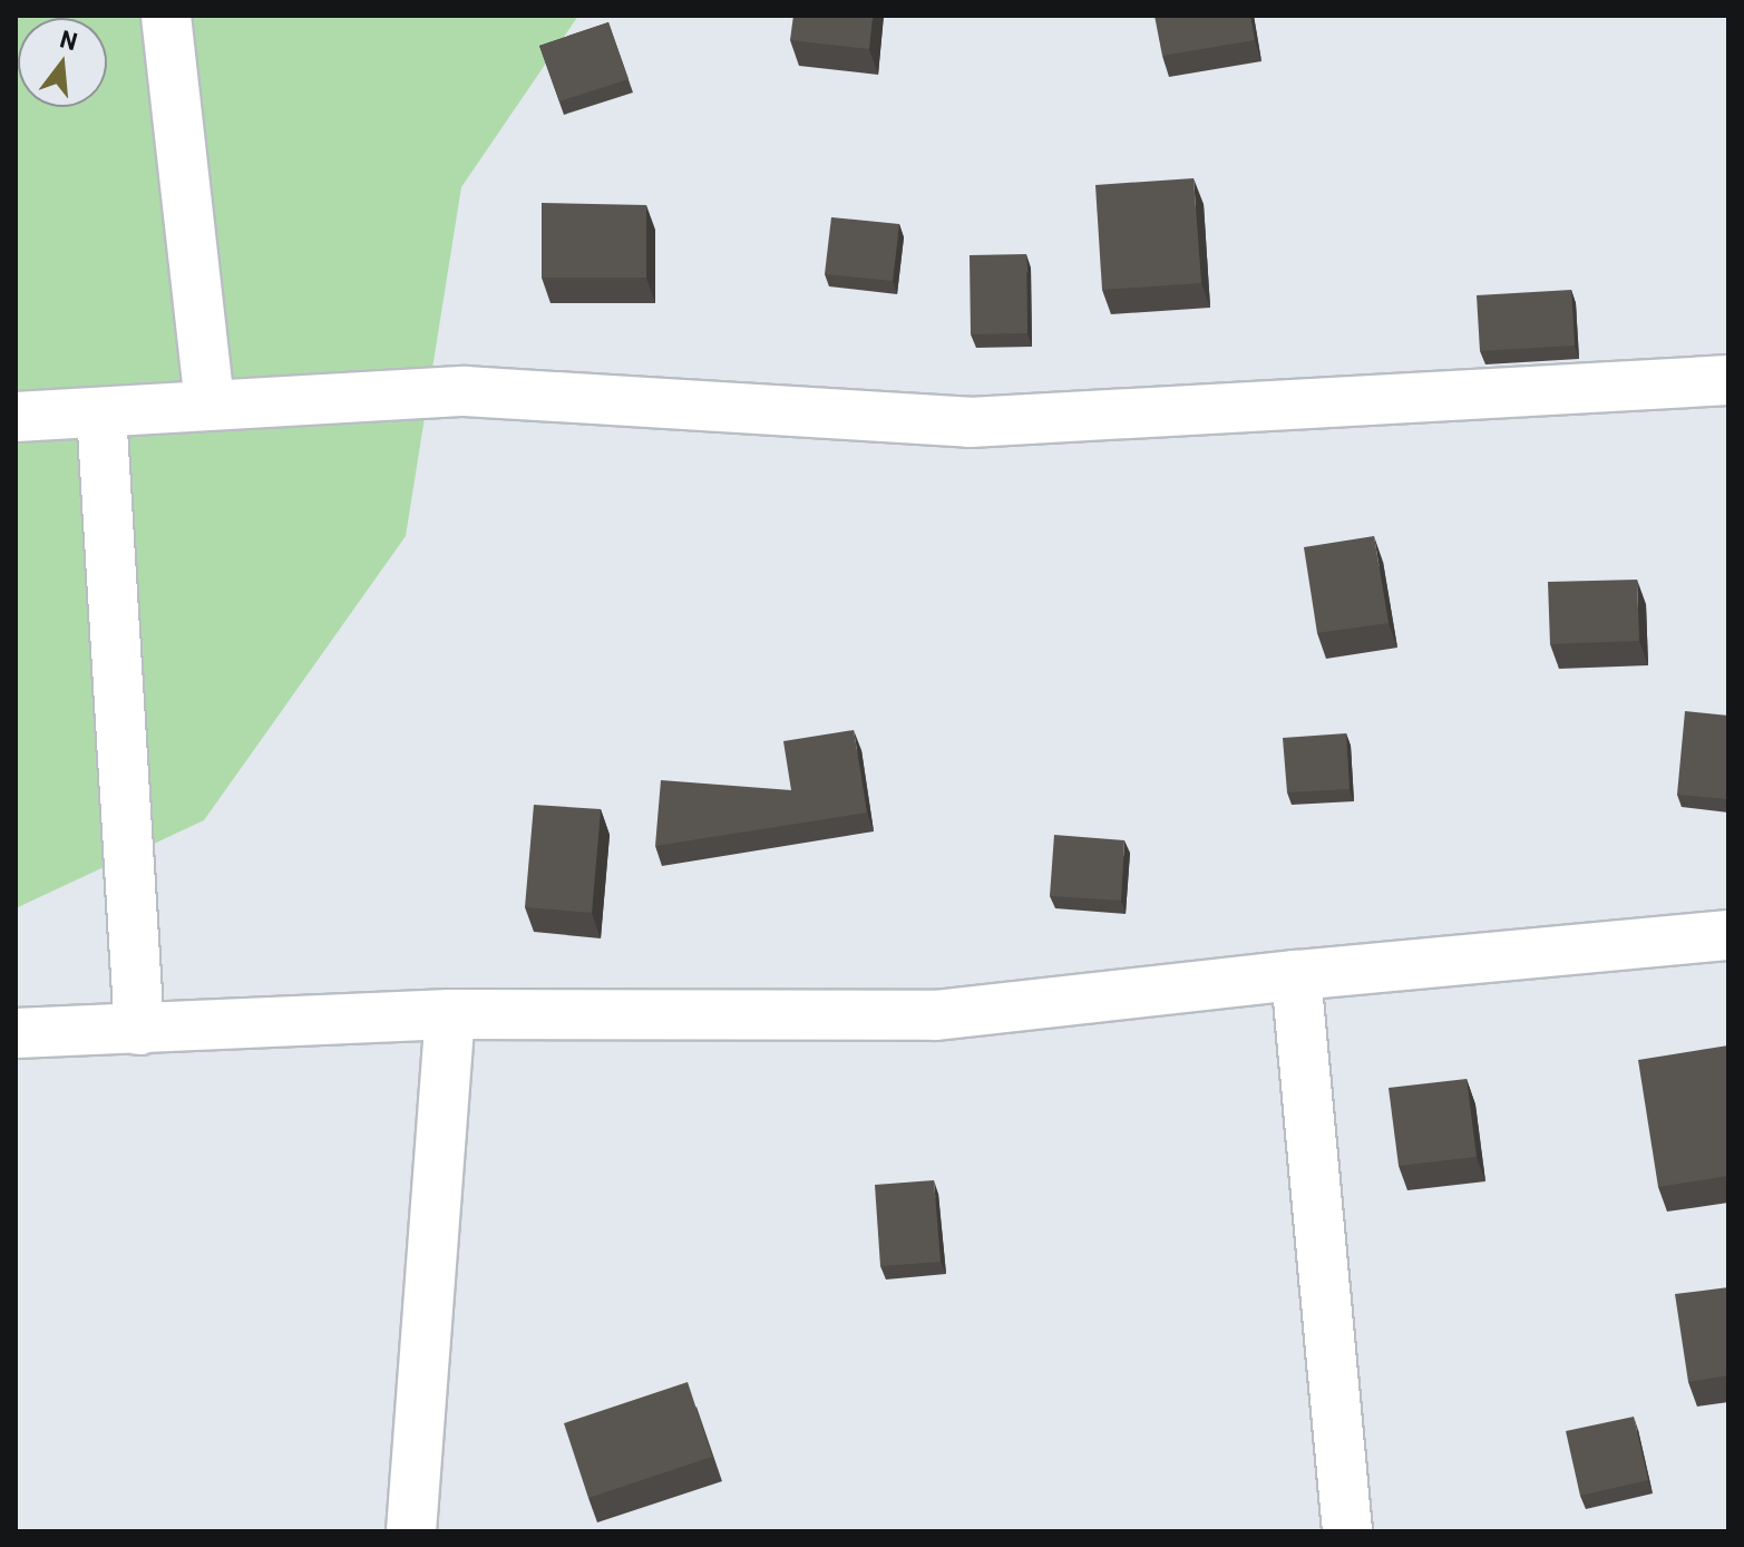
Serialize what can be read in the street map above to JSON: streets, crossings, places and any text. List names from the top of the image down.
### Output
{
  "north": "top"
}
